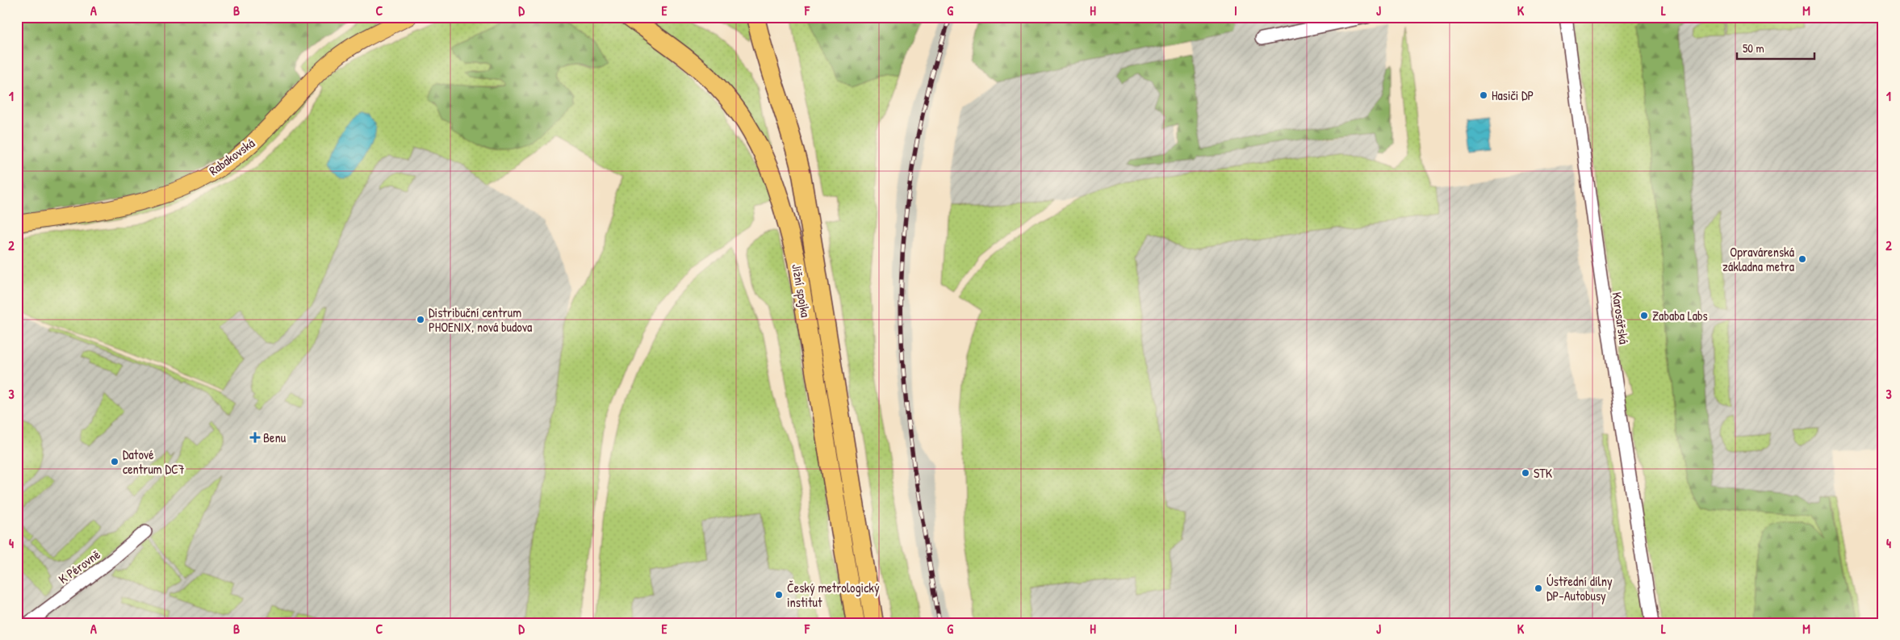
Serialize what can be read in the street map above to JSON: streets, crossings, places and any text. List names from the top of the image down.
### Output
{
  "streets": {
    "highway": ["Jižní spojka"],
    "main road": ["Rabakovská"],
    "street": ["Karosářská", "K Pérovně"]
  },
  "places": {
    "other": [
      "Hasiči DP",
      "Opravárenská základna metra",
      "Zababa Labs",
      "Distribuční centrum PHOENIX, nová budova",
      "Datové centrum DC7",
      "STK",
      "Ústřední dílny DP-Autobusy",
      "Český metrologický institut"
    ],
    "health": ["Benu"]
  },
  "scale_bar": "50 m",
  "grid": {
    "columns": [
      "A",
      "B",
      "C",
      "D",
      "E",
      "F",
      "G",
      "H",
      "I",
      "J",
      "K",
      "L",
      "M"
    ],
    "rows": [
      "1",
      "2",
      "3",
      "4"
    ]
  }
}
